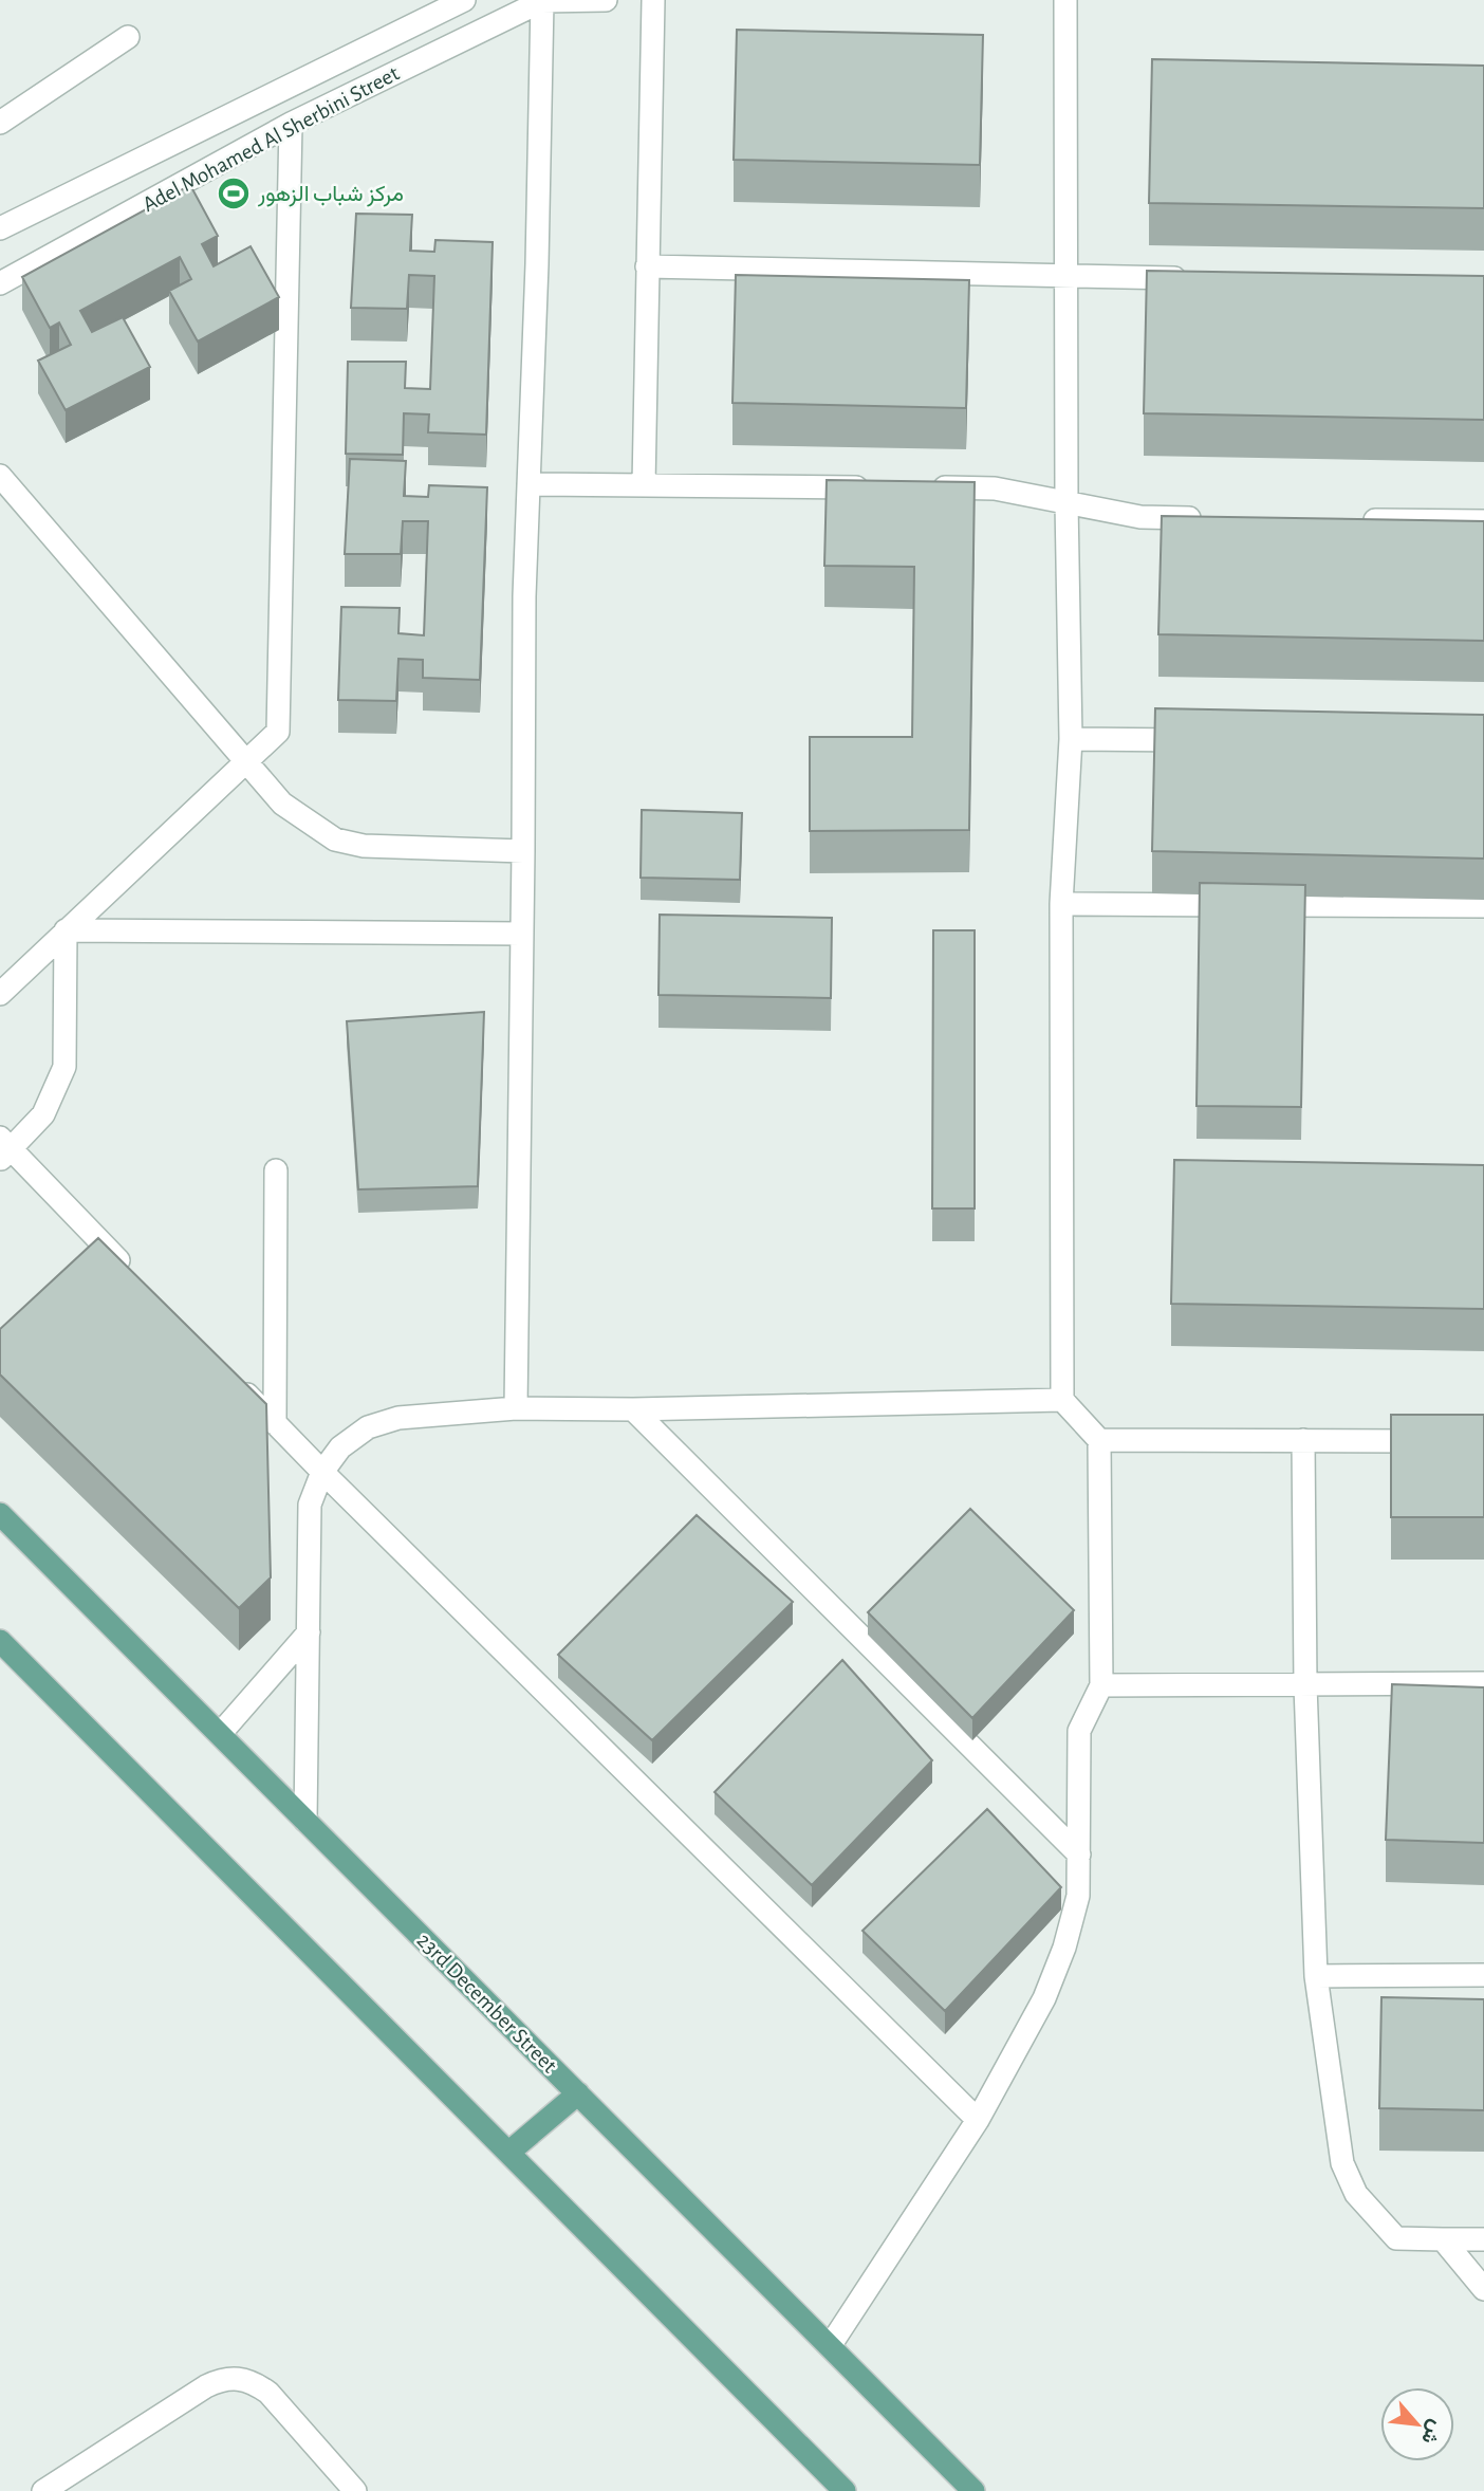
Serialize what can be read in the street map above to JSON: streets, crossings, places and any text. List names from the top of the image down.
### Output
{
  "streets": {
    "main road": ["23rd December Street"],
    "street": ["Adel Mohamed Al Sherbini Street"]
  },
  "places": {
    "sports": ["مركز شباب الزهور"]
  },
  "north": "bottom right"
}
